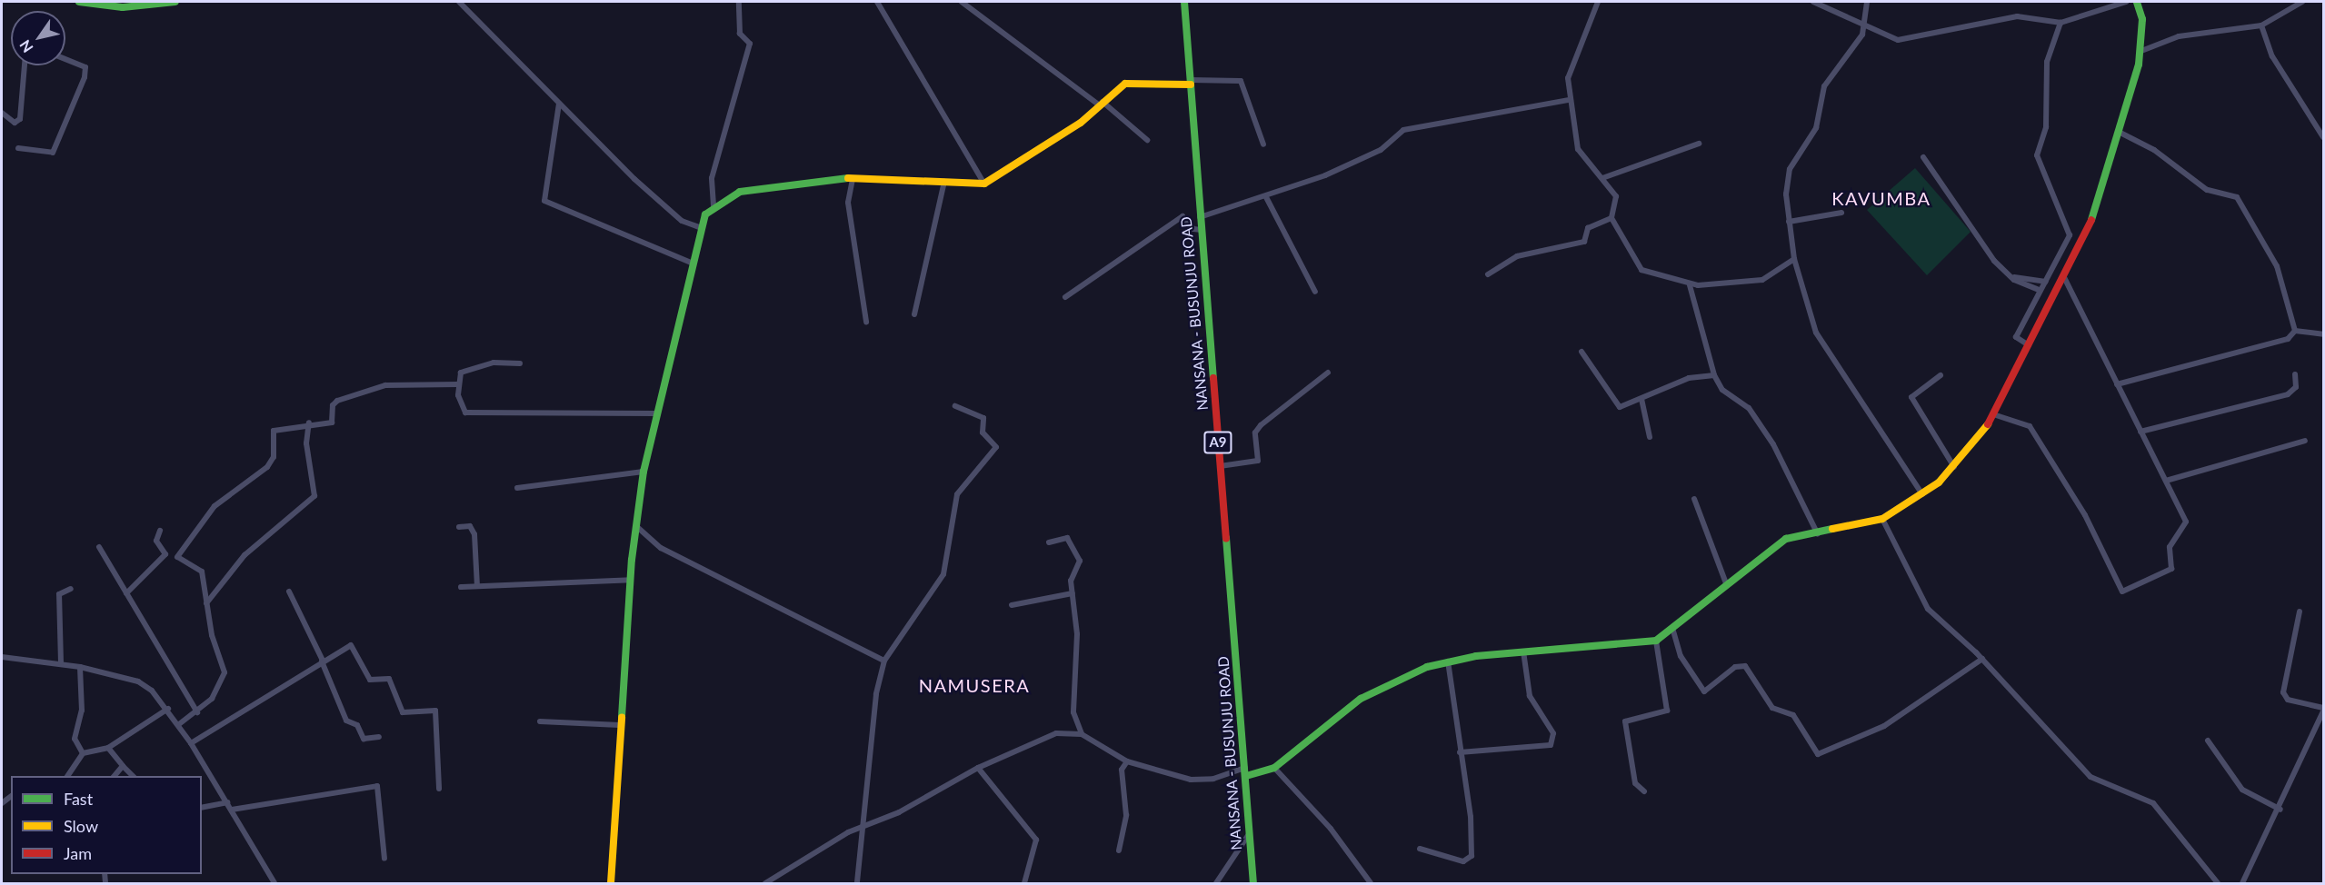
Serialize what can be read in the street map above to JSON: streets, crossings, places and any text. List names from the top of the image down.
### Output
{
  "streets": {
    "street": ["NANSANA - BUSUNJU ROAD", "A9"]
  },
  "districts": ["KAVUMBA", "NAMUSERA"],
  "legend": ["Fast", "Slow", "Jam"],
  "north": "bottom left"
}
